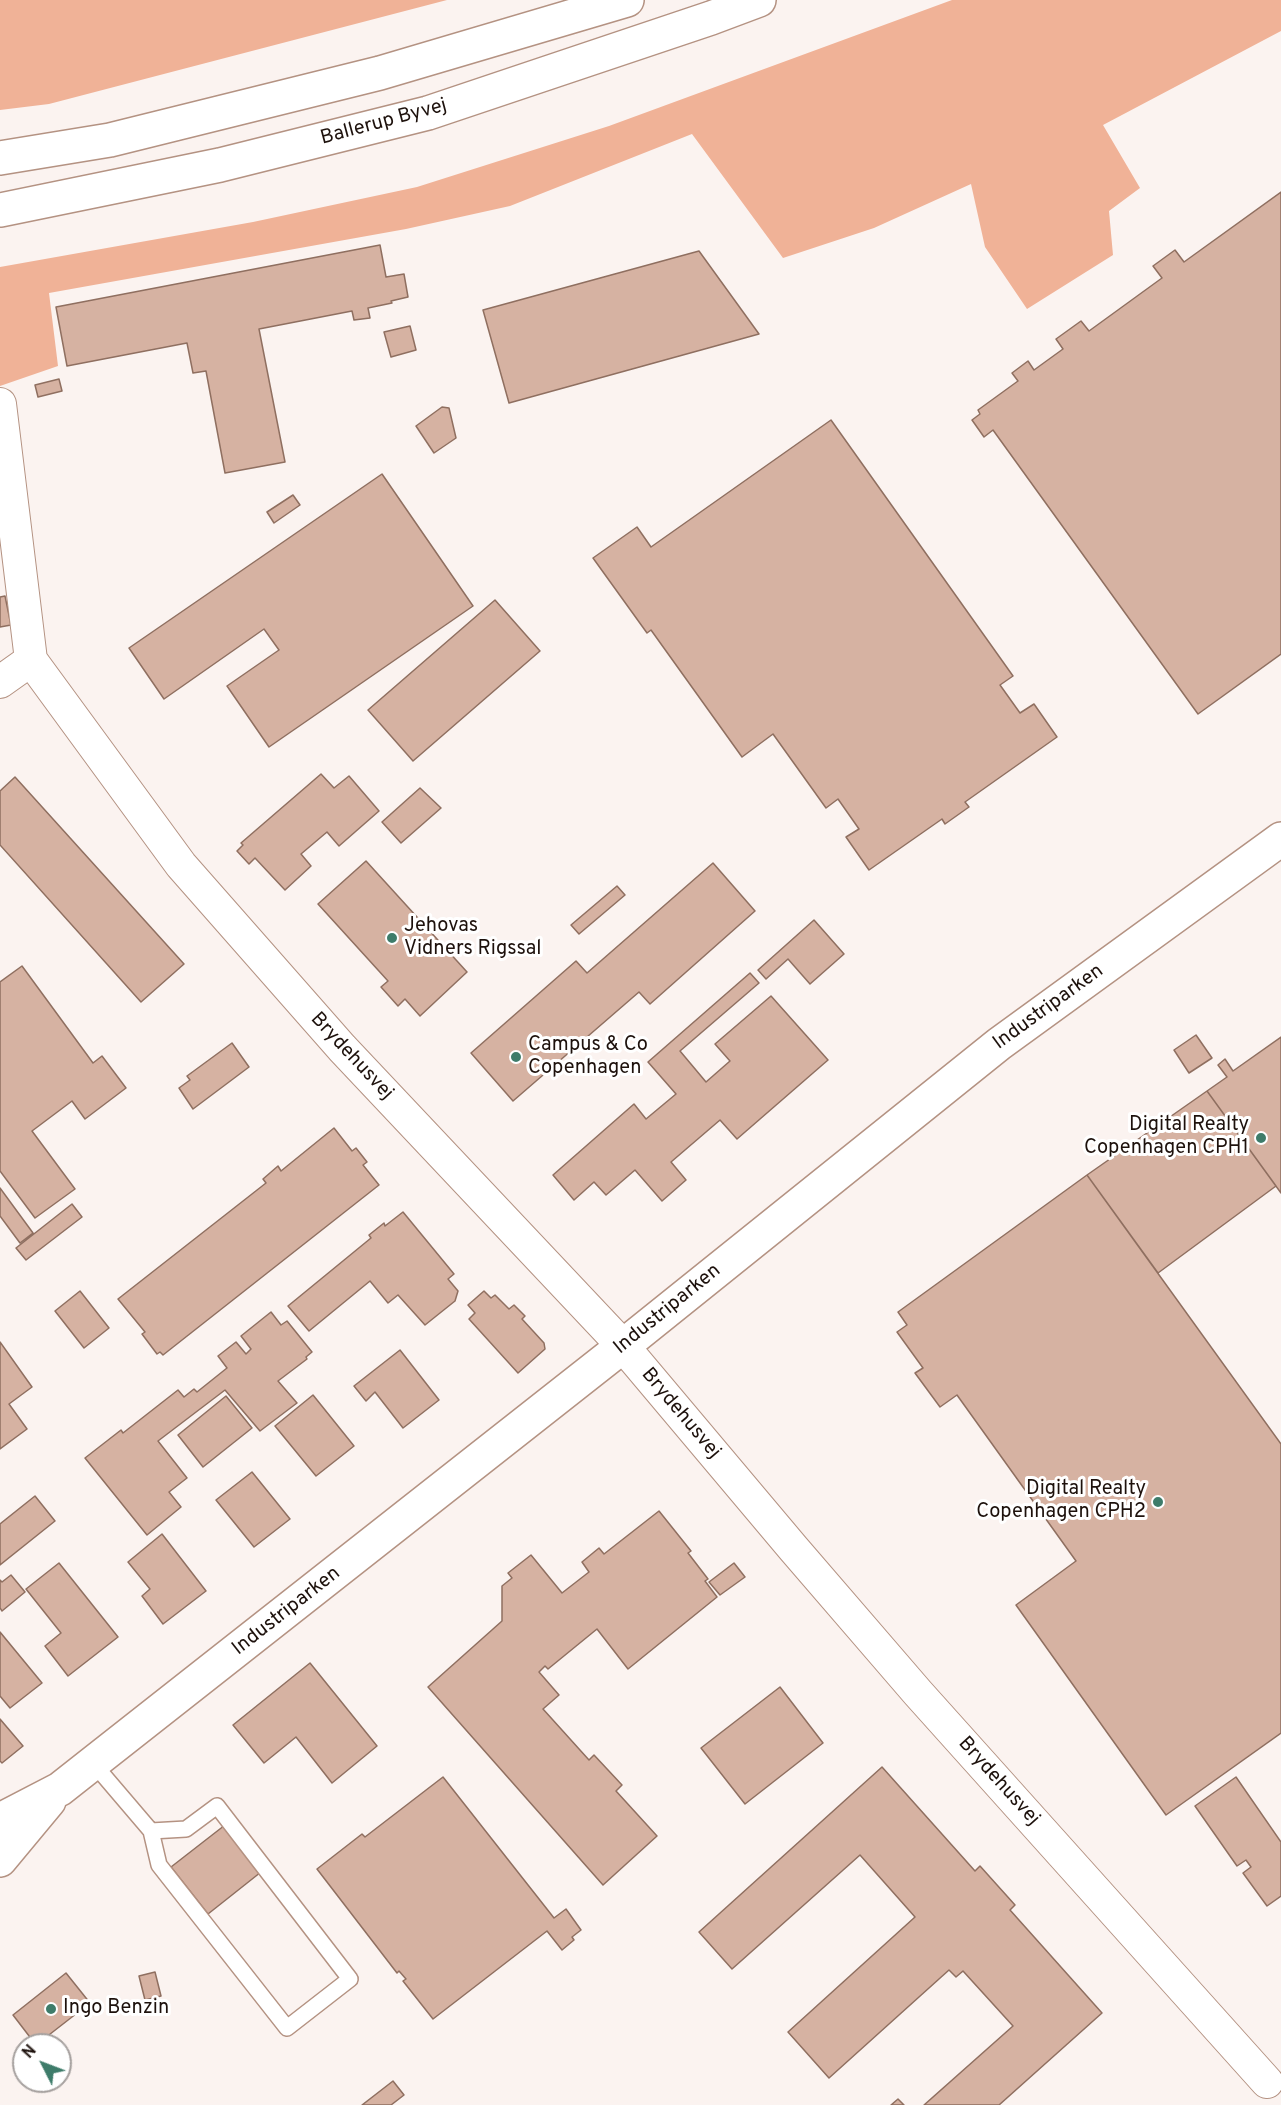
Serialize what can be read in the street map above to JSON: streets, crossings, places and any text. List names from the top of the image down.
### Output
{
  "streets": {
    "street": ["Ballerup Byvej", "Industriparken", "Brydehusvej"]
  },
  "crossings": [
    ["Industriparken", "Brydehusvej"]
  ],
  "places": [
    "Jehovas Vidners Rigssal",
    "Campus & Co Copenhagen",
    "Digital Realty Copenhagen CPH1",
    "Digital Realty Copenhagen CPH2",
    "Ingo Benzin"
  ],
  "north": "top left"
}
